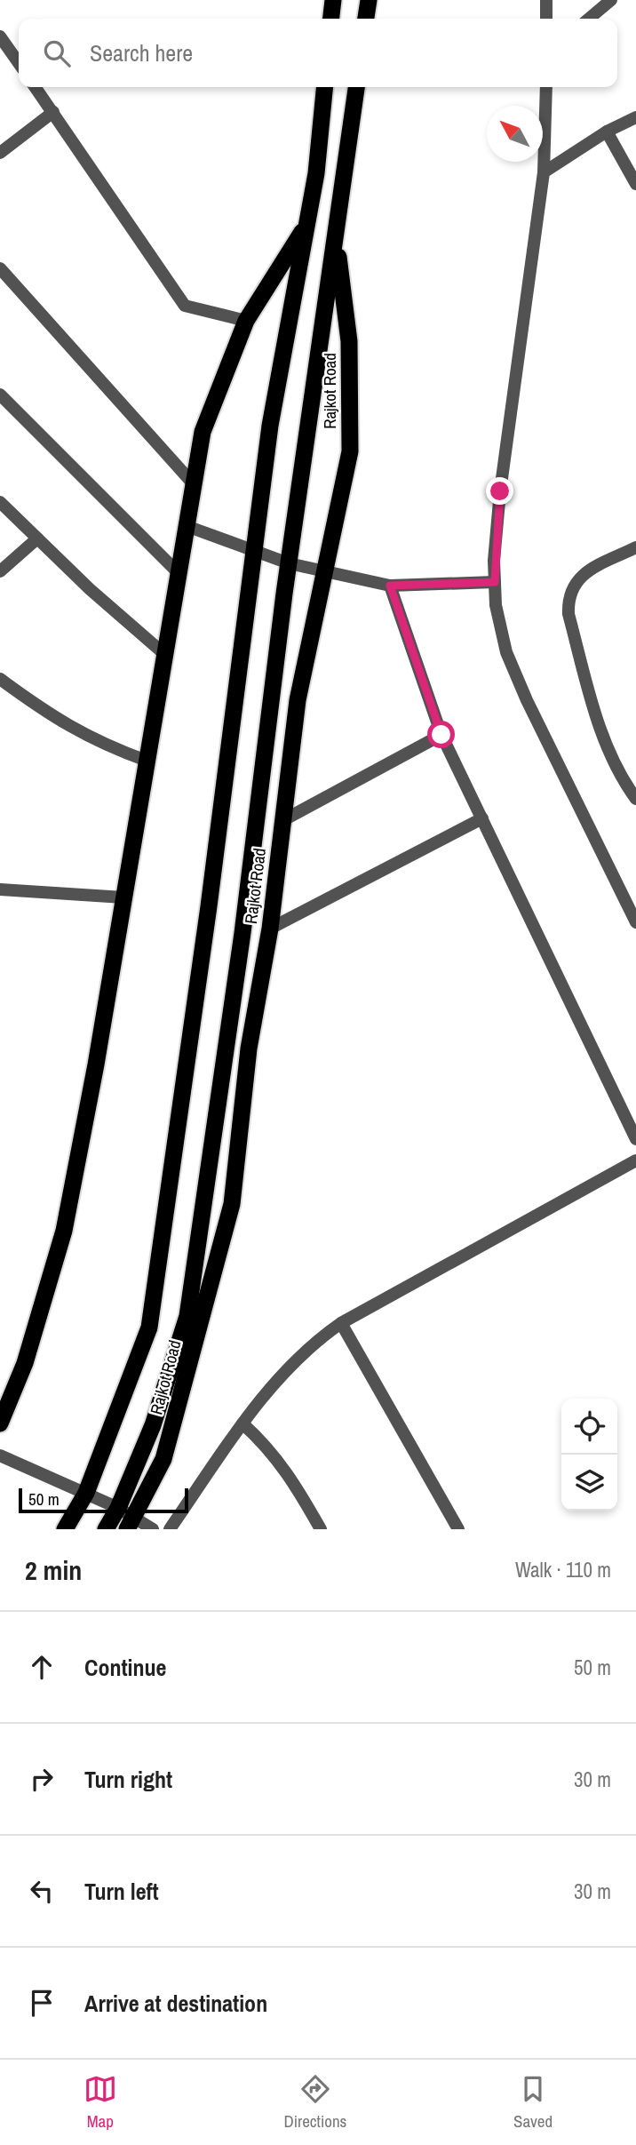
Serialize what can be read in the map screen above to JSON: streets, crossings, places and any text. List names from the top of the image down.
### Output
{
  "streets": {
    "highway": ["Rajkot Road"]
  },
  "scale_bar": "50 m",
  "north": "top left",
  "page": {
    "search": "Search here",
    "scale": "50 m",
    "heading": ["2 min", "Walk · 110 m"],
    "list": [
      ["Continue", "50 m"],
      ["Turn right", "30 m"],
      ["Turn left", "30 m"],
      "Arrive at destination"
    ],
    "nav": ["Map", "Directions", "Saved"]
  }
}
